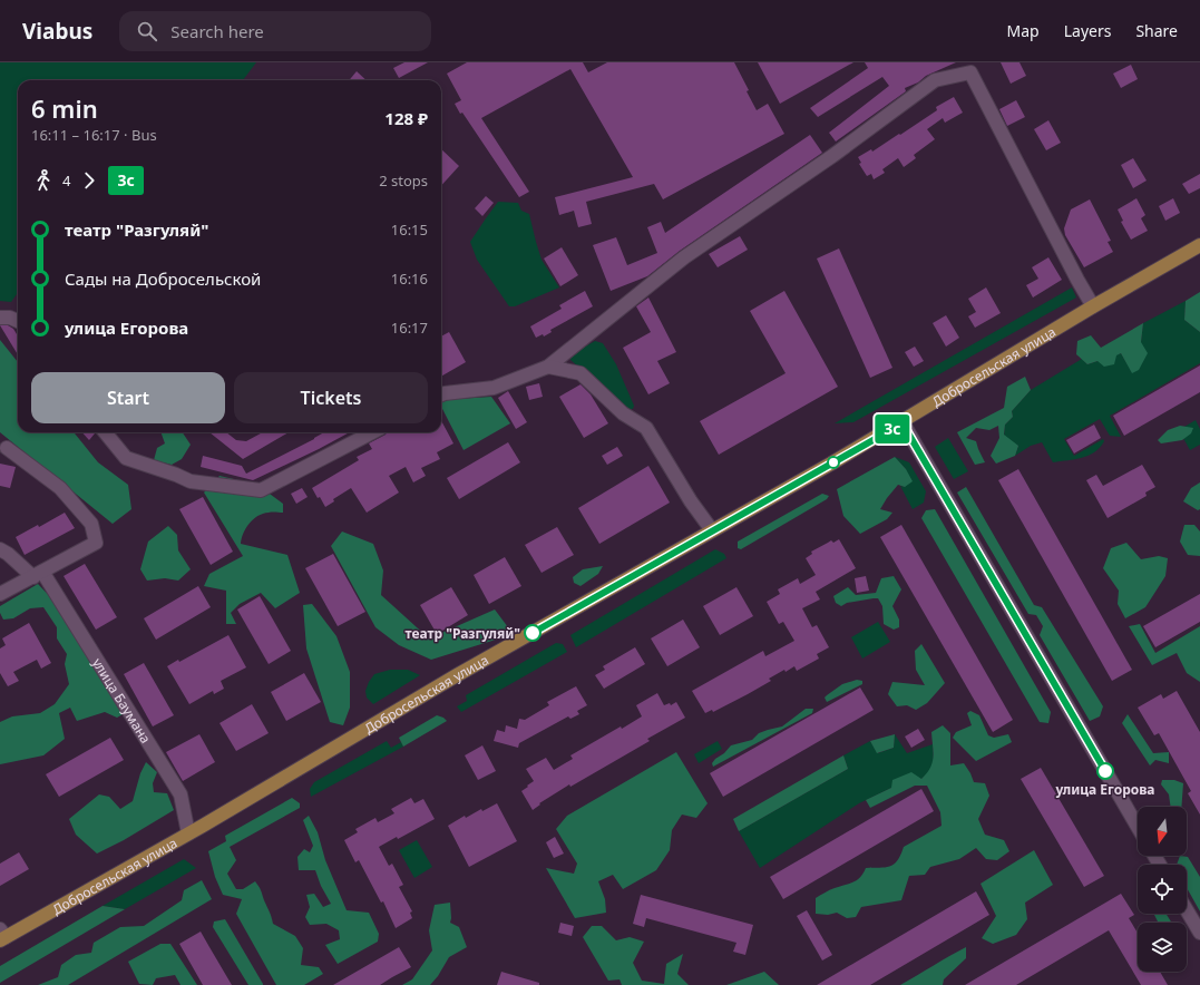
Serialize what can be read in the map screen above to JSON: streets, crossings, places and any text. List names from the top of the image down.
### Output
{
  "streets": {
    "main road": ["Добросельская улица"],
    "street": ["улица Баумана"]
  },
  "crossings": [
    ["Добросельская улица", "улица Баумана"]
  ],
  "places": ["театр \"Разгуляй\"", "улица Егорова"],
  "lines": ["bus line 3с"],
  "north": "bottom",
  "page": {
    "header": "Viabus",
    "search": "Search here",
    "nav": ["Map", "Layers", "Share"],
    "on_map": "3с",
    "heading": ["6 min", "16:11 – 16:17 · Bus", "128 ₽"],
    "legs": ["4", "3с", "2 stops"],
    "list": [
      {
        "name": "театр \"Разгуляй\"",
        "value": "16:15"
      },
      {
        "name": "Сады на Добросельской",
        "value": "16:16"
      },
      {
        "name": "улица Егорова",
        "value": "16:17"
      }
    ],
    "buttons": ["Start", "Tickets"]
  }
}
